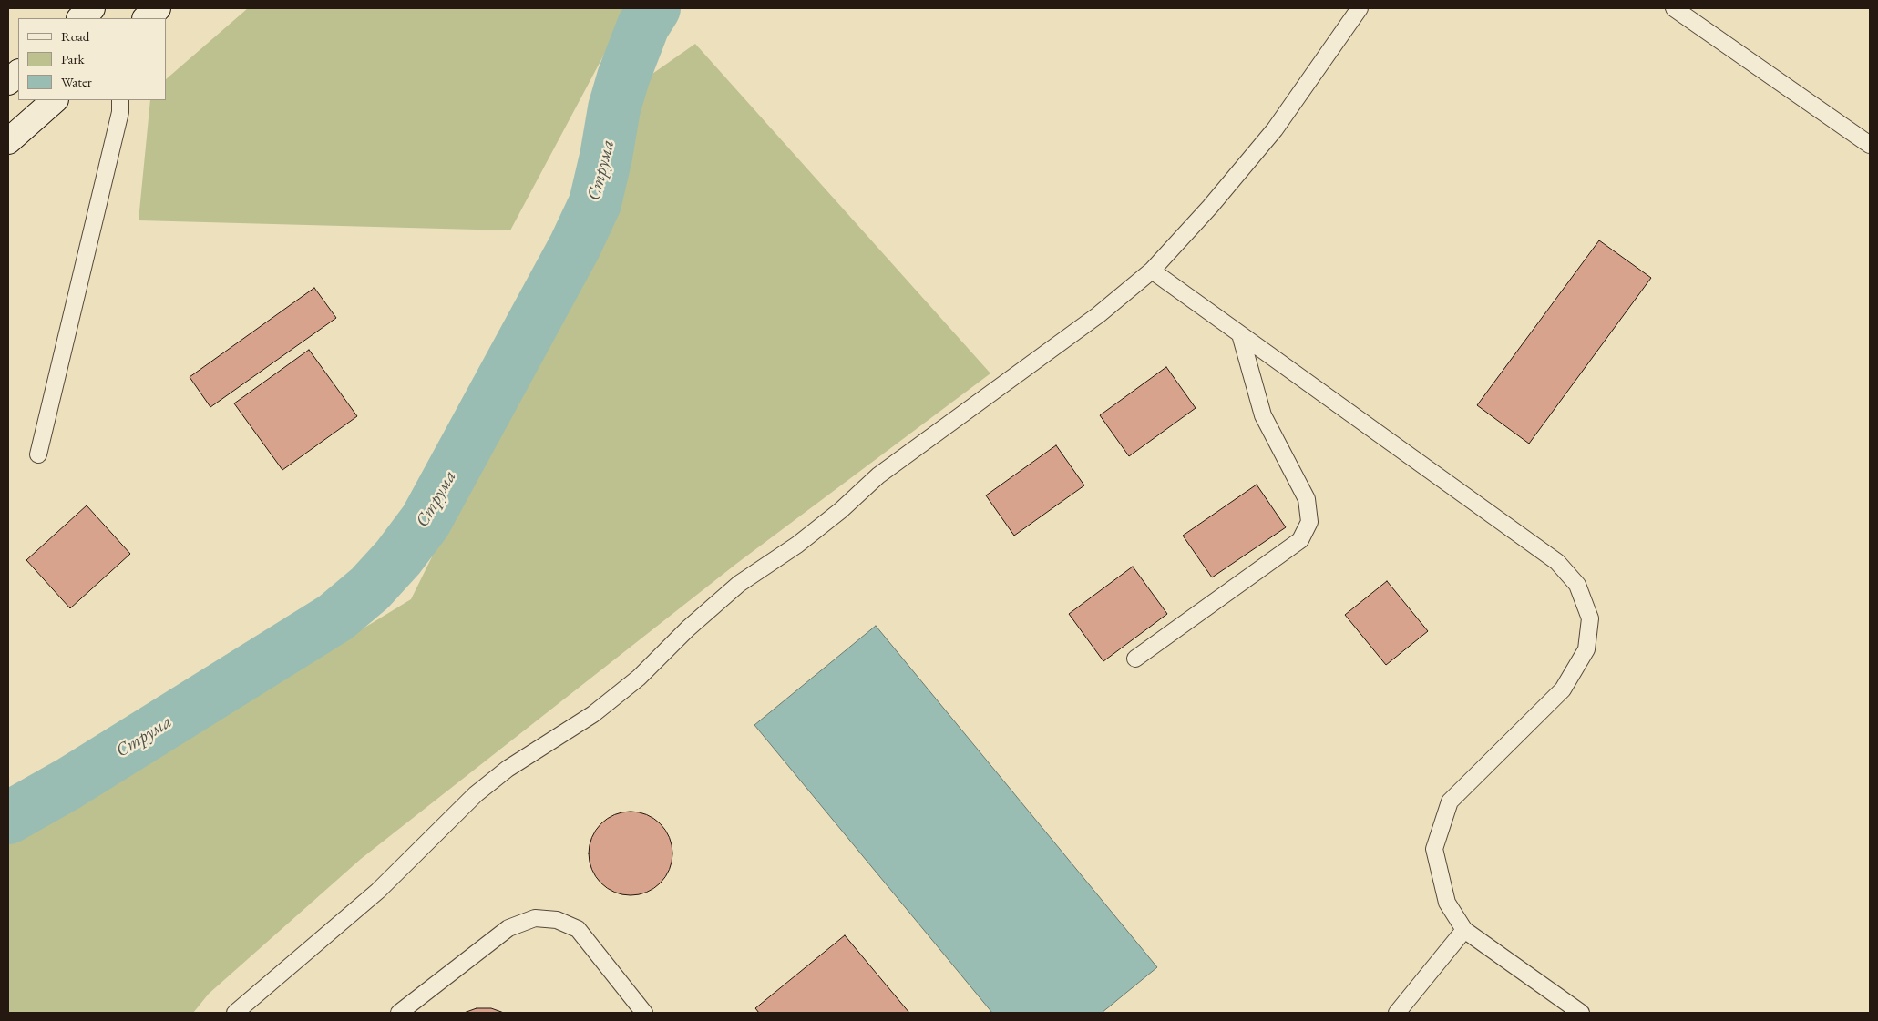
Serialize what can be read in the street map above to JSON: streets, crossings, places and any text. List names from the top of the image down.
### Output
{
  "water": ["Струма"],
  "legend": ["Road", "Park", "Water"]
}
